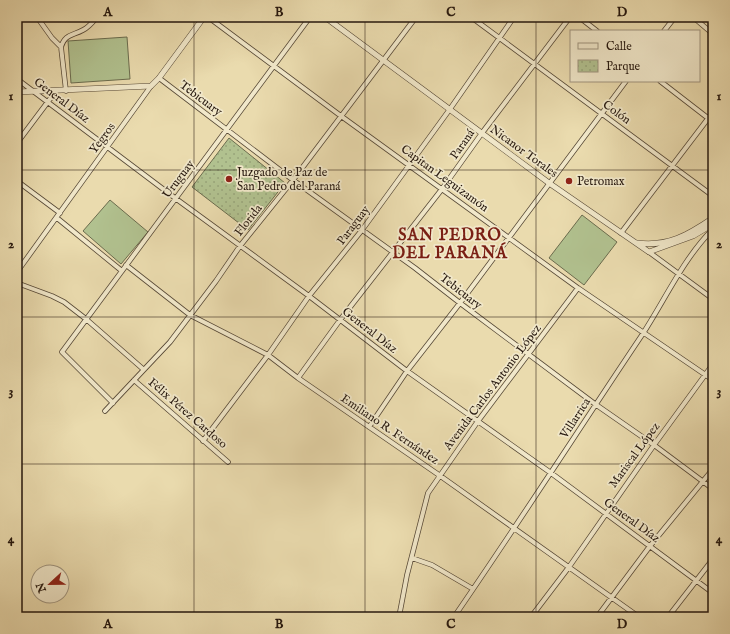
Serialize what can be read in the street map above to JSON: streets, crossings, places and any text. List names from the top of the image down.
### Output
{
  "streets": {
    "street": [
      "Tebicuary",
      "General Díaz",
      "Colón",
      "Yegros",
      "Paraná",
      "Nicanor Torales",
      "Capitan Leguizamón",
      "Uruguay",
      "Florida",
      "Paraguay",
      "Avenida Carlos Antonio López",
      "Félix Pérez Cardoso",
      "Villarrica",
      "Emiliano R. Fernández",
      "Mariscal López"
    ]
  },
  "crossings": [
    ["Tebicuary", "Yegros"],
    ["Tebicuary", "Paraná"],
    ["Tebicuary", "Uruguay"],
    ["Tebicuary", "Florida"],
    ["Tebicuary", "Paraguay"],
    ["Tebicuary", "Avenida Carlos Antonio López"],
    ["Tebicuary", "Villarrica"],
    ["Tebicuary", "Mariscal López"],
    ["General Díaz", "Yegros"],
    ["General Díaz", "Paraná"],
    ["General Díaz", "Uruguay"],
    ["General Díaz", "Florida"],
    ["General Díaz", "Paraguay"],
    ["General Díaz", "Avenida Carlos Antonio López"],
    ["General Díaz", "Villarrica"],
    ["General Díaz", "Mariscal López"],
    ["Colón", "Paraná"],
    ["Colón", "Paraguay"],
    ["Paraná", "Nicanor Torales"],
    ["Paraná", "Capitan Leguizamón"],
    ["Paraná", "Emiliano R. Fernández"],
    ["Nicanor Torales", "Florida"],
    ["Nicanor Torales", "Paraguay"],
    ["Nicanor Torales", "Villarrica"],
    ["Capitan Leguizamón", "Uruguay"],
    ["Capitan Leguizamón", "Florida"],
    ["Capitan Leguizamón", "Paraguay"],
    ["Capitan Leguizamón", "Avenida Carlos Antonio López"],
    ["Capitan Leguizamón", "Villarrica"],
    ["Capitan Leguizamón", "Mariscal López"],
    ["Uruguay", "Florida"],
    ["Uruguay", "Félix Pérez Cardoso"],
    ["Uruguay", "Emiliano R. Fernández"],
    ["Florida", "Félix Pérez Cardoso"],
    ["Florida", "Emiliano R. Fernández"],
    ["Paraguay", "Félix Pérez Cardoso"],
    ["Paraguay", "Emiliano R. Fernández"],
    ["Avenida Carlos Antonio López", "Emiliano R. Fernández"],
    ["Villarrica", "Emiliano R. Fernández"],
    ["Emiliano R. Fernández", "Mariscal López"]
  ],
  "districts": ["SAN PEDRO DEL PARANÁ"],
  "places": ["Juzgado de Paz de San Pedro del Paraná", "Petromax"],
  "legend": ["Calle", "Parque"],
  "north": "left",
  "grid": {
    "columns": [
      "A",
      "B",
      "C",
      "D"
    ],
    "rows": [
      "1",
      "2",
      "3",
      "4"
    ]
  }
}
